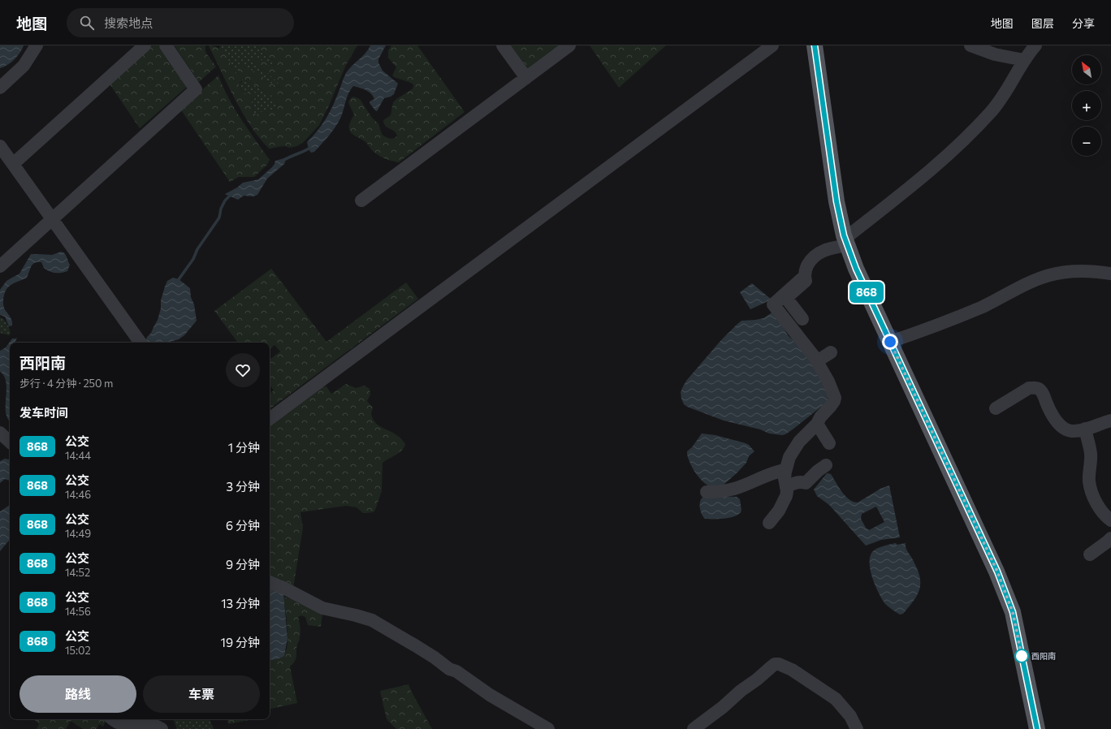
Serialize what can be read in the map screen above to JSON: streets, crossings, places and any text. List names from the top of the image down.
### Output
{
  "places": ["西阳南"],
  "lines": ["bus line 868"],
  "north": "top left",
  "page": {
    "header": "地图",
    "search": "搜索地点",
    "nav": ["地图", "图层", "分享"],
    "on_map": "868",
    "map_buttons": ["+", "−"],
    "heading": [
      ["西阳南", "步行 · 4 分钟 · 250 m"],
      "发车时间"
    ],
    "list": [
      {
        "mark": "868",
        "name": "公交",
        "note": "14:44",
        "value": "1 分钟"
      },
      {
        "mark": "868",
        "name": "公交",
        "note": "14:46",
        "value": "3 分钟"
      },
      {
        "mark": "868",
        "name": "公交",
        "note": "14:49",
        "value": "6 分钟"
      },
      {
        "mark": "868",
        "name": "公交",
        "note": "14:52",
        "value": "9 分钟"
      },
      {
        "mark": "868",
        "name": "公交",
        "note": "14:56",
        "value": "13 分钟"
      },
      {
        "mark": "868",
        "name": "公交",
        "note": "15:02",
        "value": "19 分钟"
      }
    ],
    "buttons": ["路线", "车票"]
  }
}
